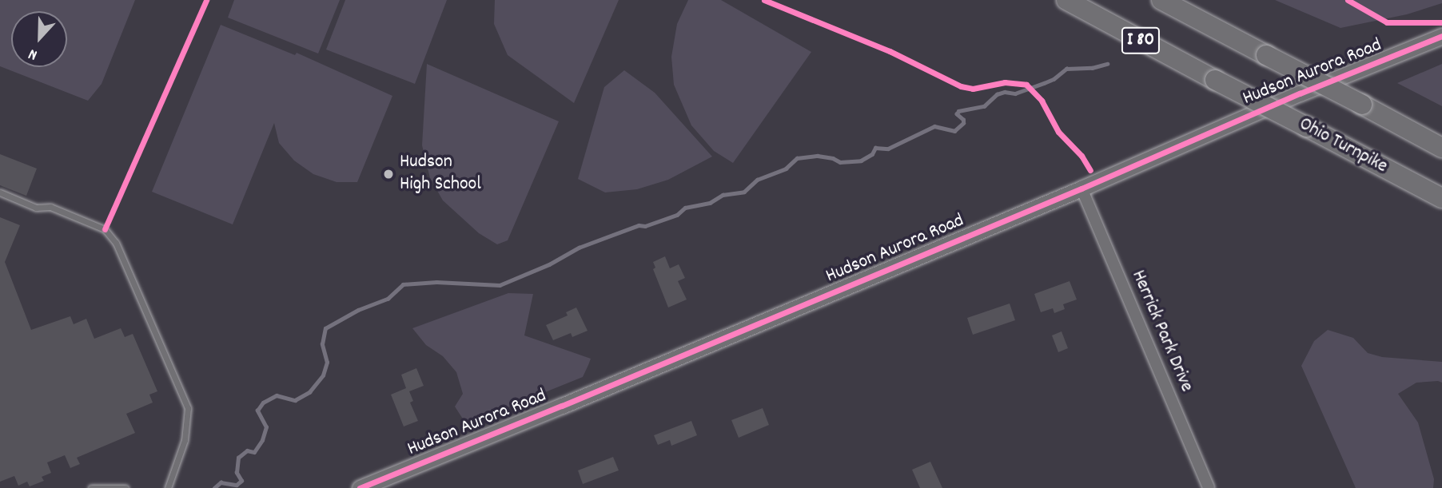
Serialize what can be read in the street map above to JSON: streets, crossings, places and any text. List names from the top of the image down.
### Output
{
  "streets": {
    "highway": ["I 80", "Ohio Turnpike"],
    "street": ["Hudson Aurora Road", "Herrick Park Drive"]
  },
  "crossings": [
    ["Hudson Aurora Road", "Herrick Park Drive"]
  ],
  "places": ["Hudson High School"],
  "north": "bottom"
}
